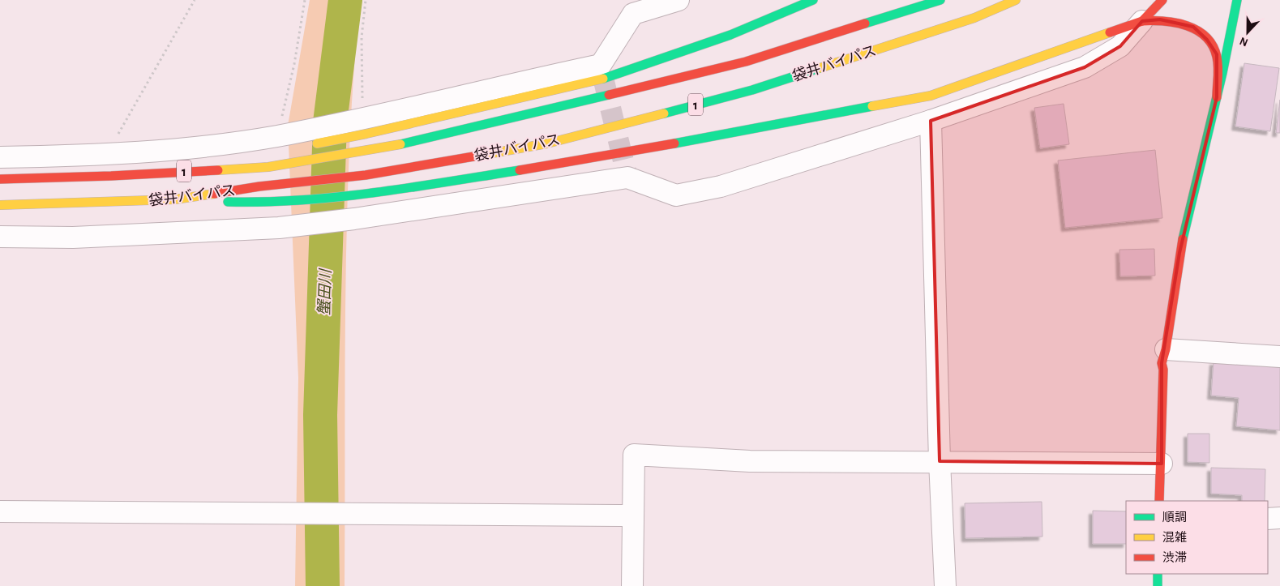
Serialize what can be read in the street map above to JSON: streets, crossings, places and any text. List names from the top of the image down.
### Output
{
  "streets": {
    "main road": ["袋井バイパス", "1"]
  },
  "water": ["蟹田川"],
  "legend": ["順調", "混雑", "渋滞"],
  "north": "bottom"
}
